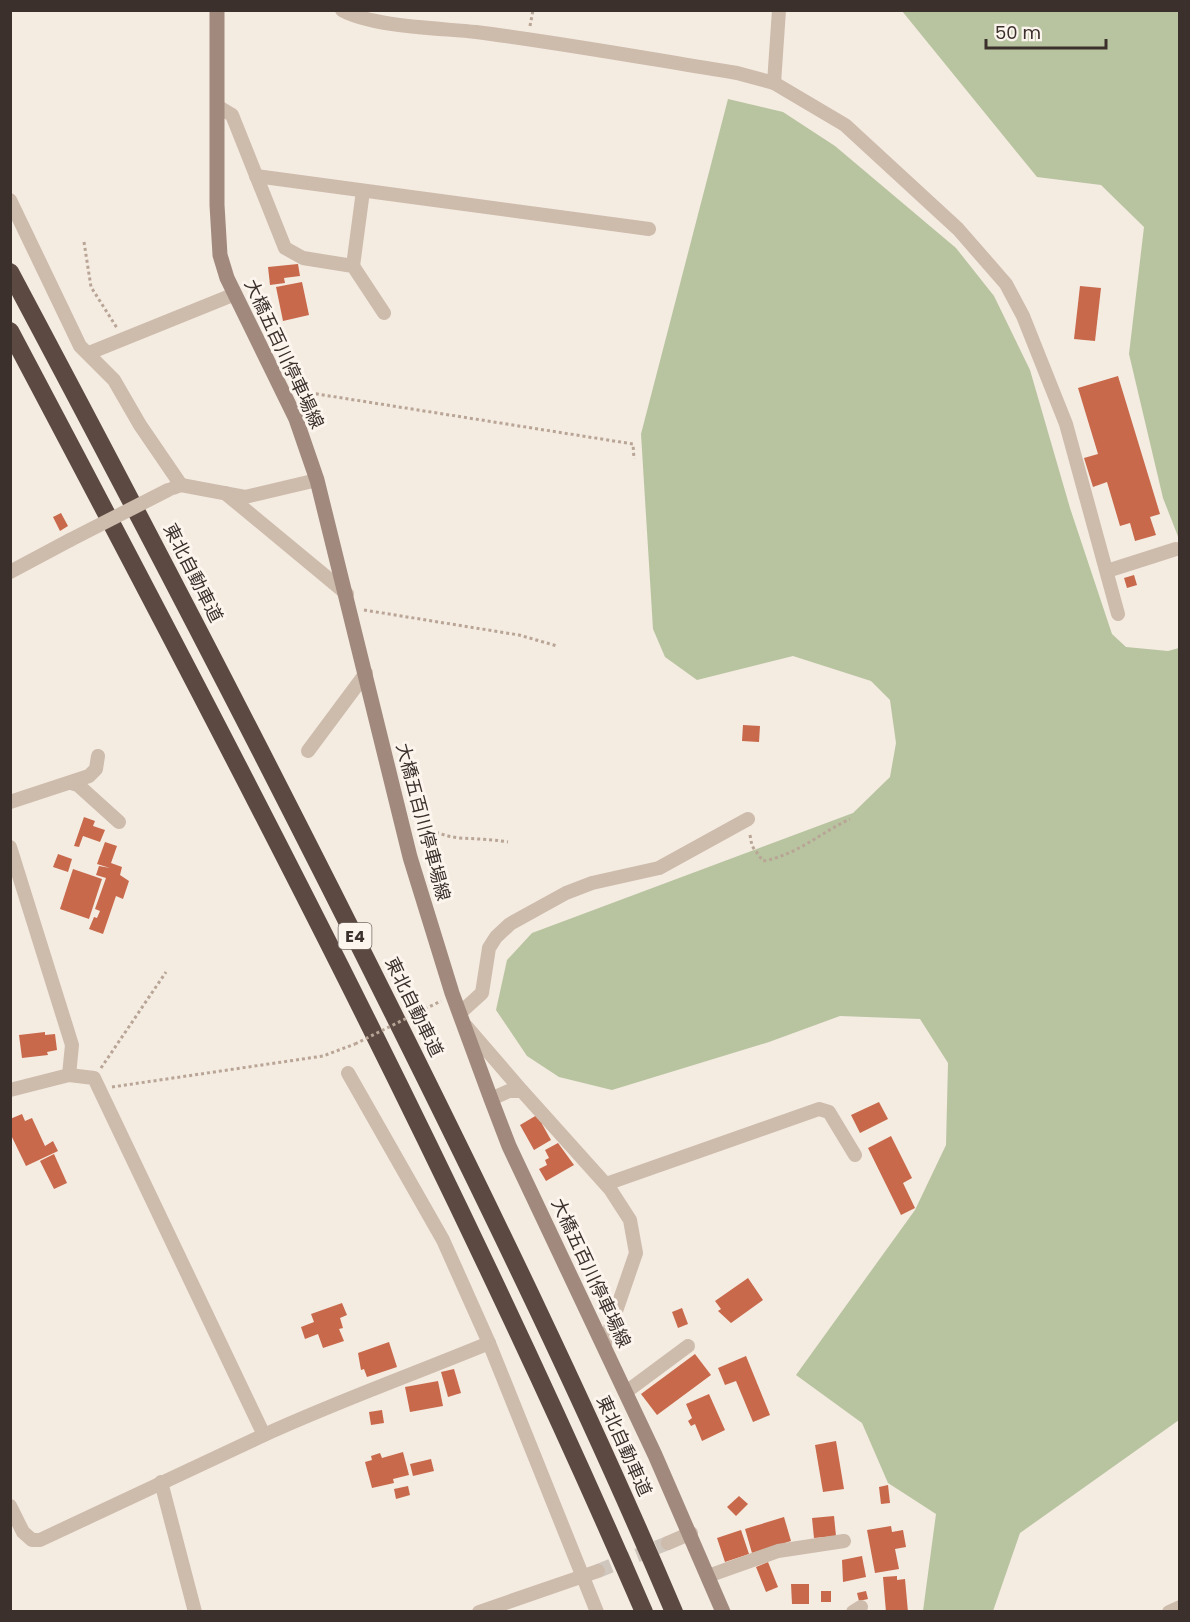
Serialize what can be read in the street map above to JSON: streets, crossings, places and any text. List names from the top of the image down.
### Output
{
  "streets": {
    "highway": ["東北自動車道", "E4"],
    "main road": ["大橋五百川停車場線"]
  },
  "scale_bar": "50 m"
}
